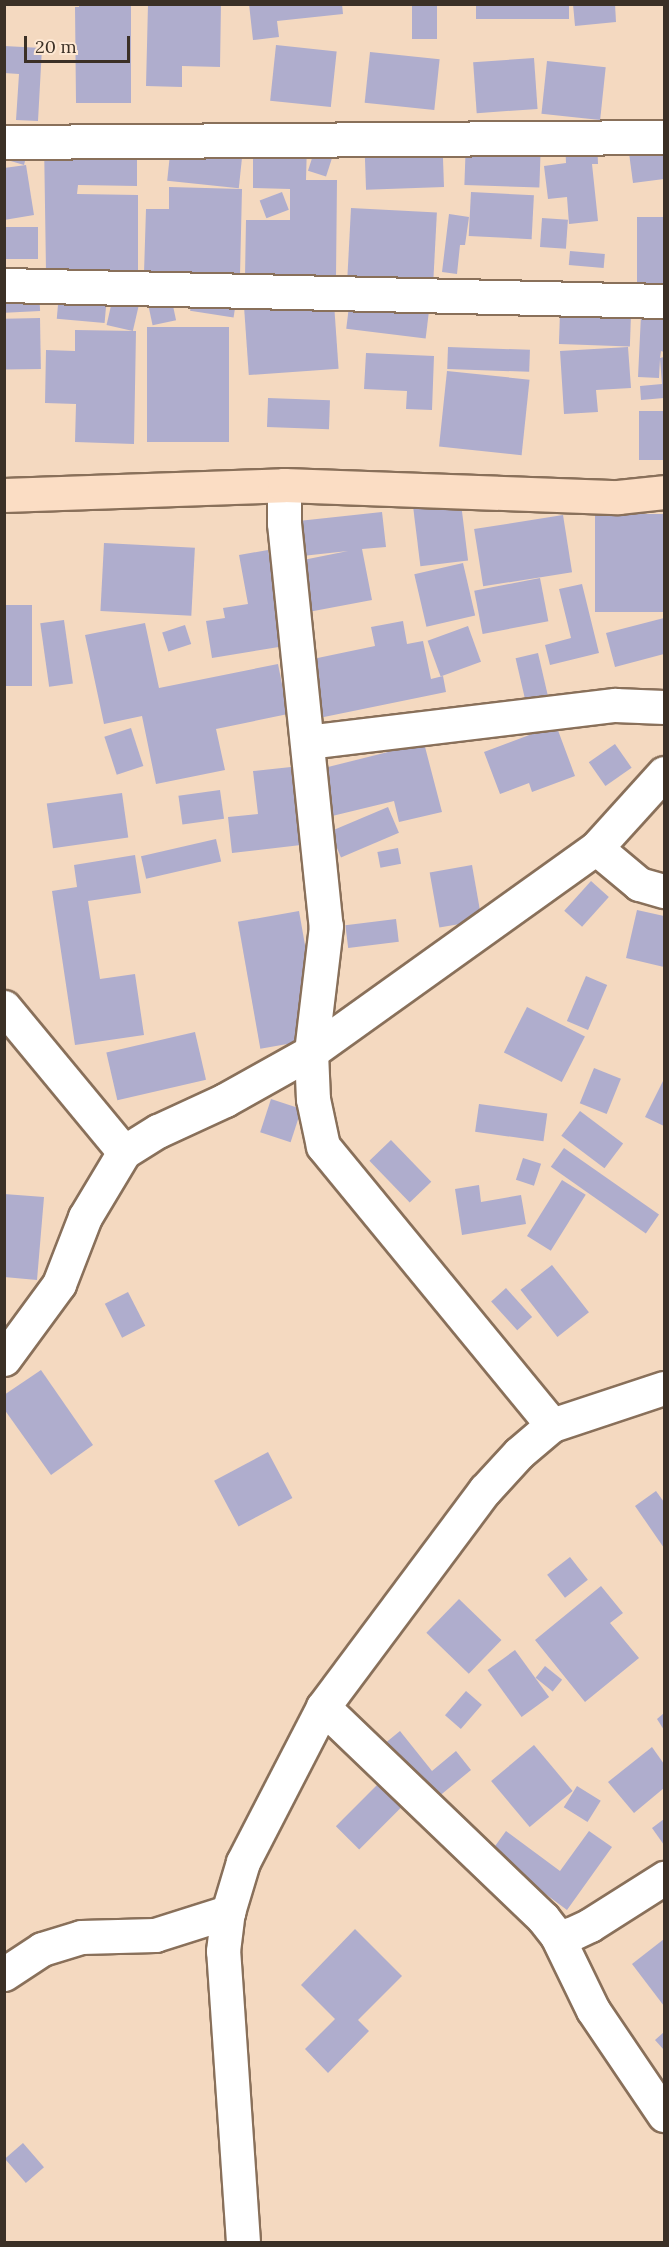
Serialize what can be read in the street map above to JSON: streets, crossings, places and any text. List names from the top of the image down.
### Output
{
  "scale_bar": "20 m"
}
